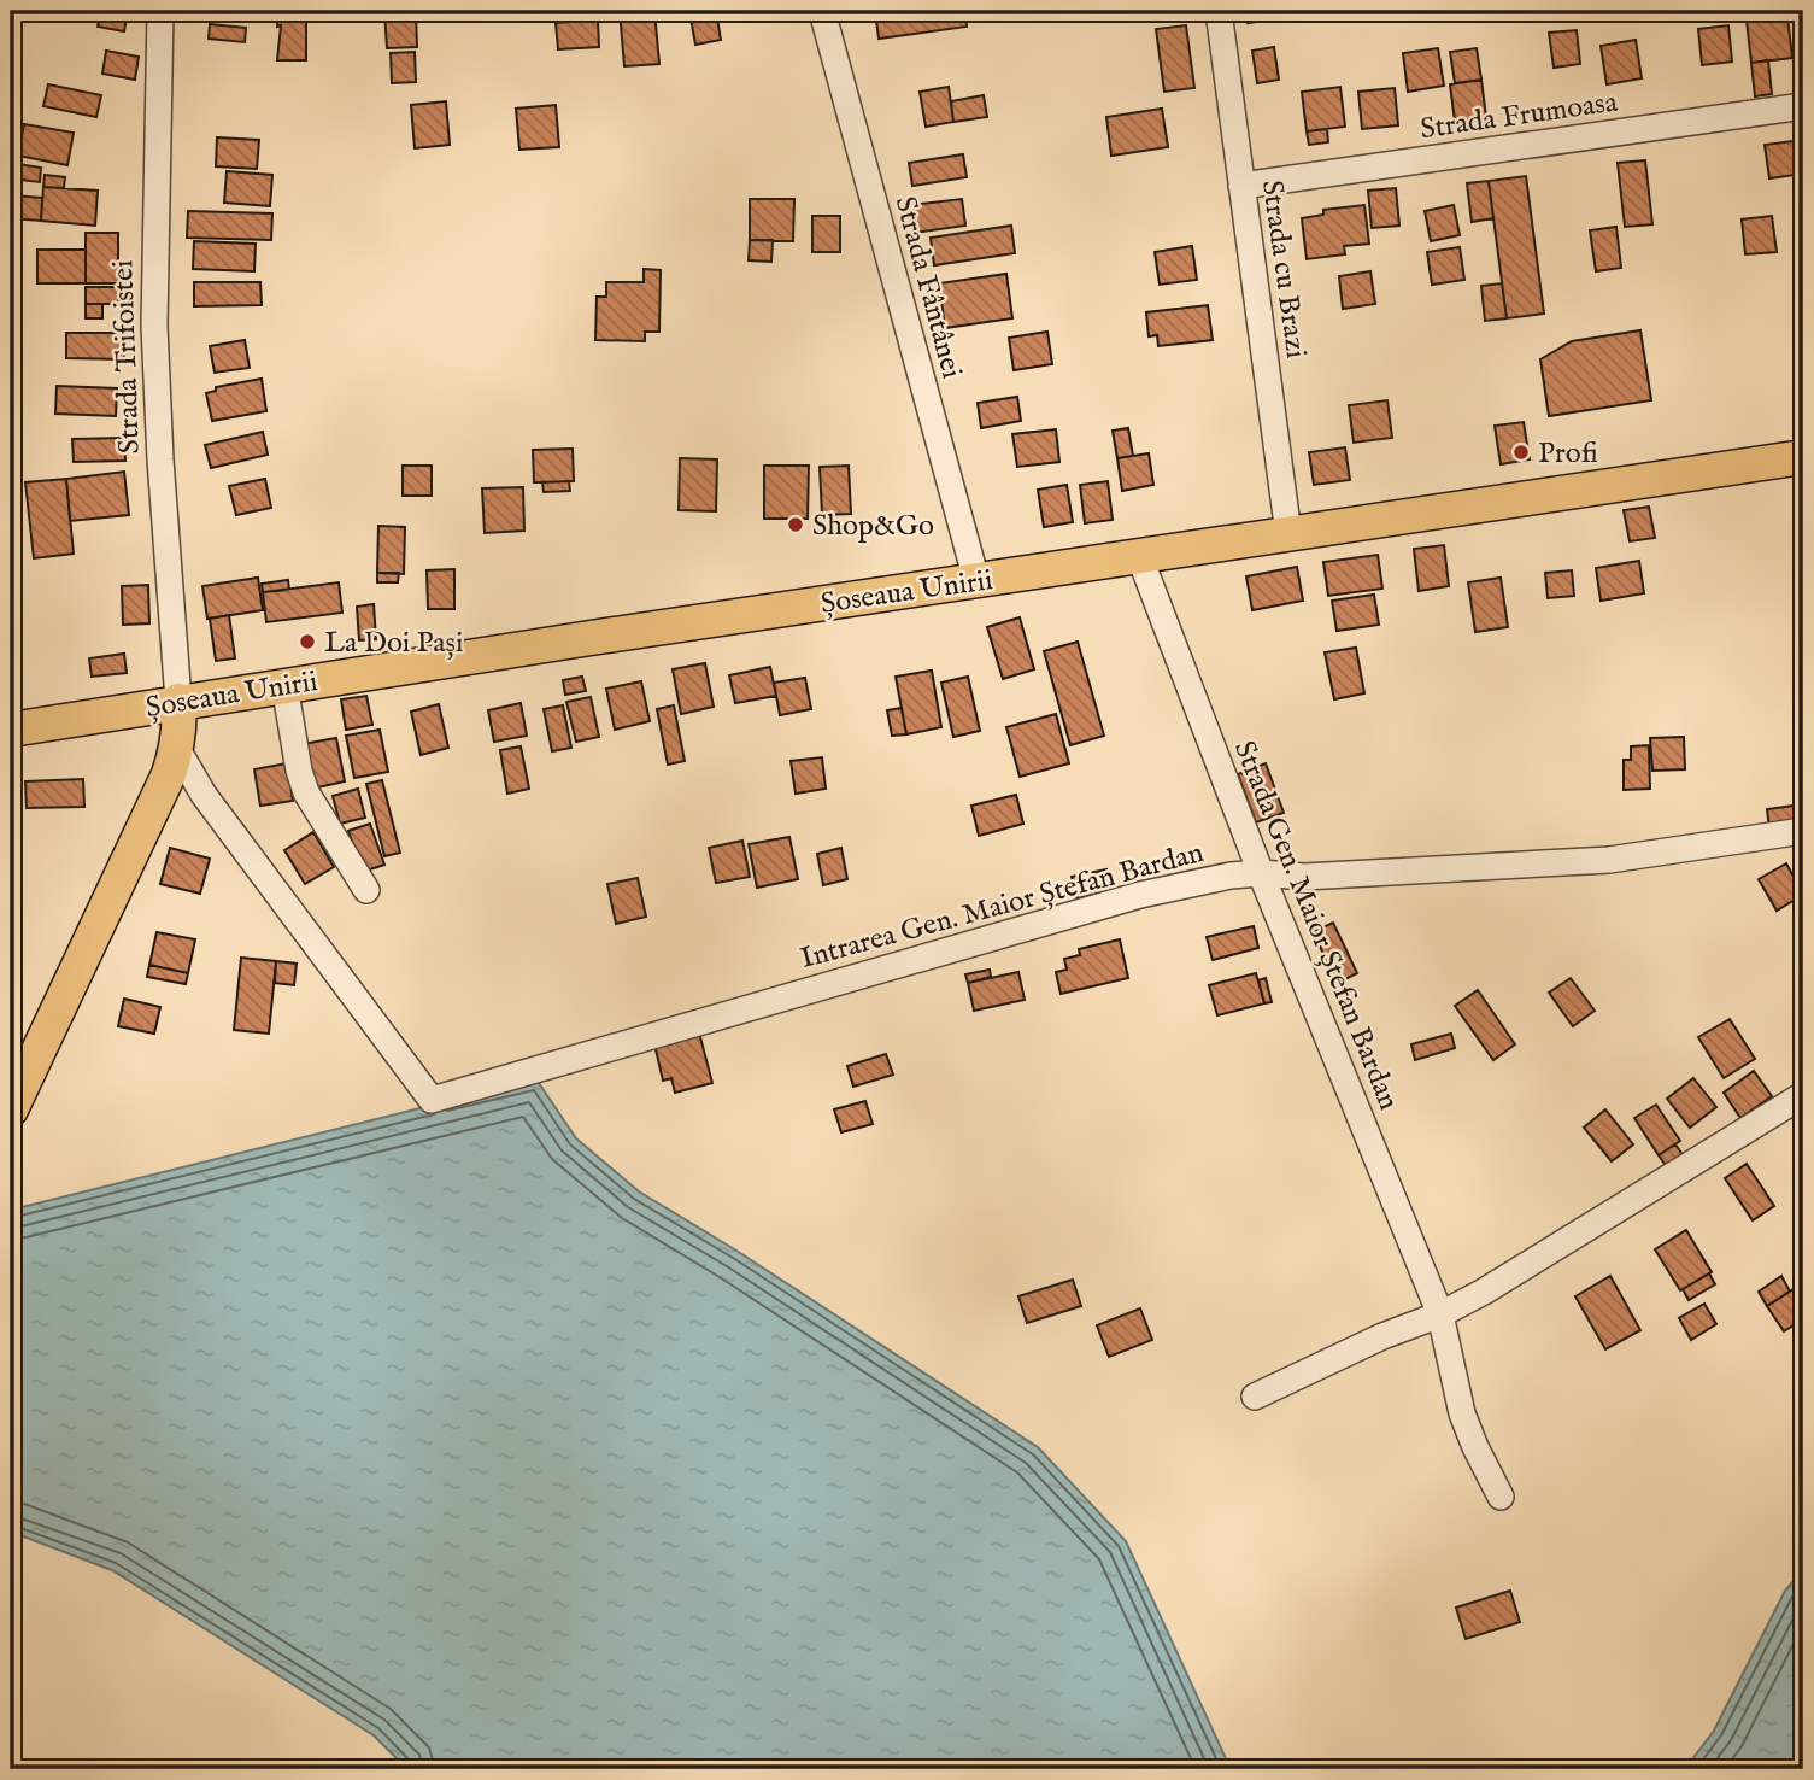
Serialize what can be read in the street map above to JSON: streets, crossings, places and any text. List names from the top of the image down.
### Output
{
  "streets": {
    "main road": ["Șoseaua Unirii"],
    "street": [
      "Strada Frumoasa",
      "Strada cu Brazi",
      "Strada Fântânei",
      "Strada Trifoistei",
      "Intrarea Gen. Maior Ștefan Bardan",
      "Strada Gen. Maior Ștefan Bardan"
    ]
  },
  "crossings": [
    ["Strada Frumoasa", "Strada cu Brazi"],
    ["Strada cu Brazi", "Șoseaua Unirii"],
    ["Strada Fântânei", "Șoseaua Unirii"],
    ["Strada Trifoistei", "Șoseaua Unirii"],
    ["Șoseaua Unirii", "Strada Gen. Maior Ștefan Bardan"],
    ["Intrarea Gen. Maior Ștefan Bardan", "Strada Gen. Maior Ștefan Bardan"]
  ],
  "places": ["Profi", "Shop&Go", "La Doi Pași"]
}
